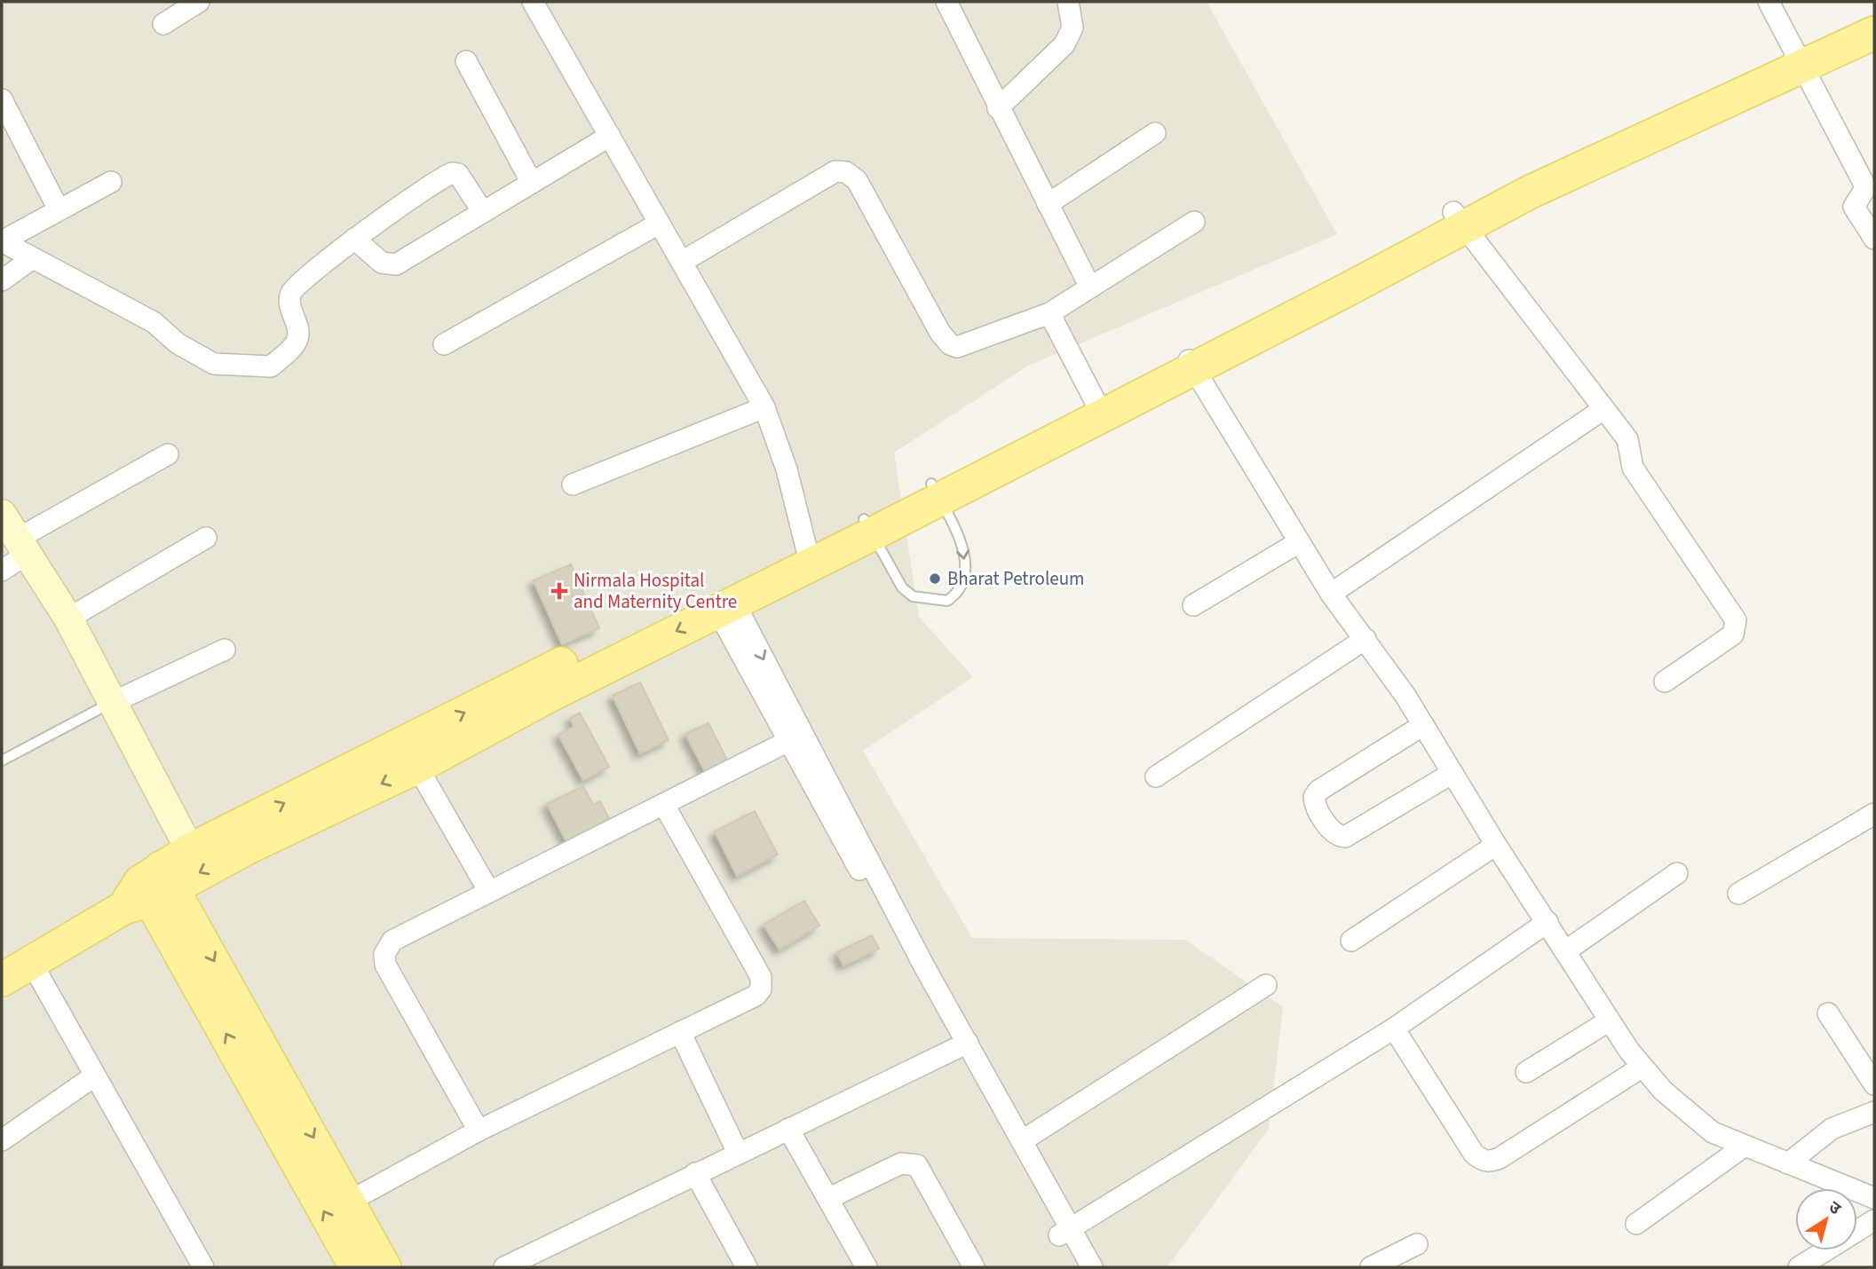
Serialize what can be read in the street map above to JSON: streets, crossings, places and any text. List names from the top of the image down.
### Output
{
  "places": {
    "other": ["Bharat Petroleum"],
    "health": ["Nirmala Hospital and Maternity Centre"]
  },
  "north": "top right"
}
